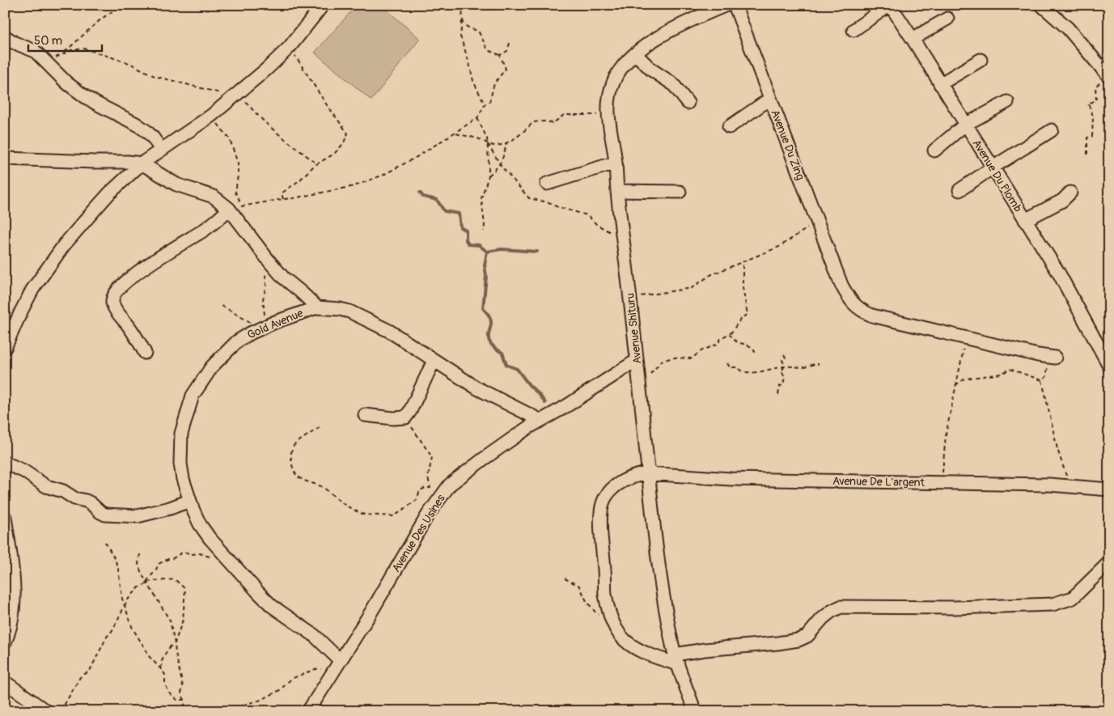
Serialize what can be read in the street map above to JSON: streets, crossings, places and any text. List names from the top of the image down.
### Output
{
  "streets": {
    "street": [
      "Avenue Du Zing",
      "Avenue Du Plomb",
      "Gold Avenue",
      "Avenue Shituru",
      "Avenue De L'argent",
      "Avenue Des Usines"
    ]
  },
  "crossings": [
    ["Gold Avenue", "Avenue Des Usines"],
    ["Avenue Shituru", "Avenue De L'argent"],
    ["Avenue Shituru", "Avenue Des Usines"]
  ],
  "scale_bar": "50 m"
}
